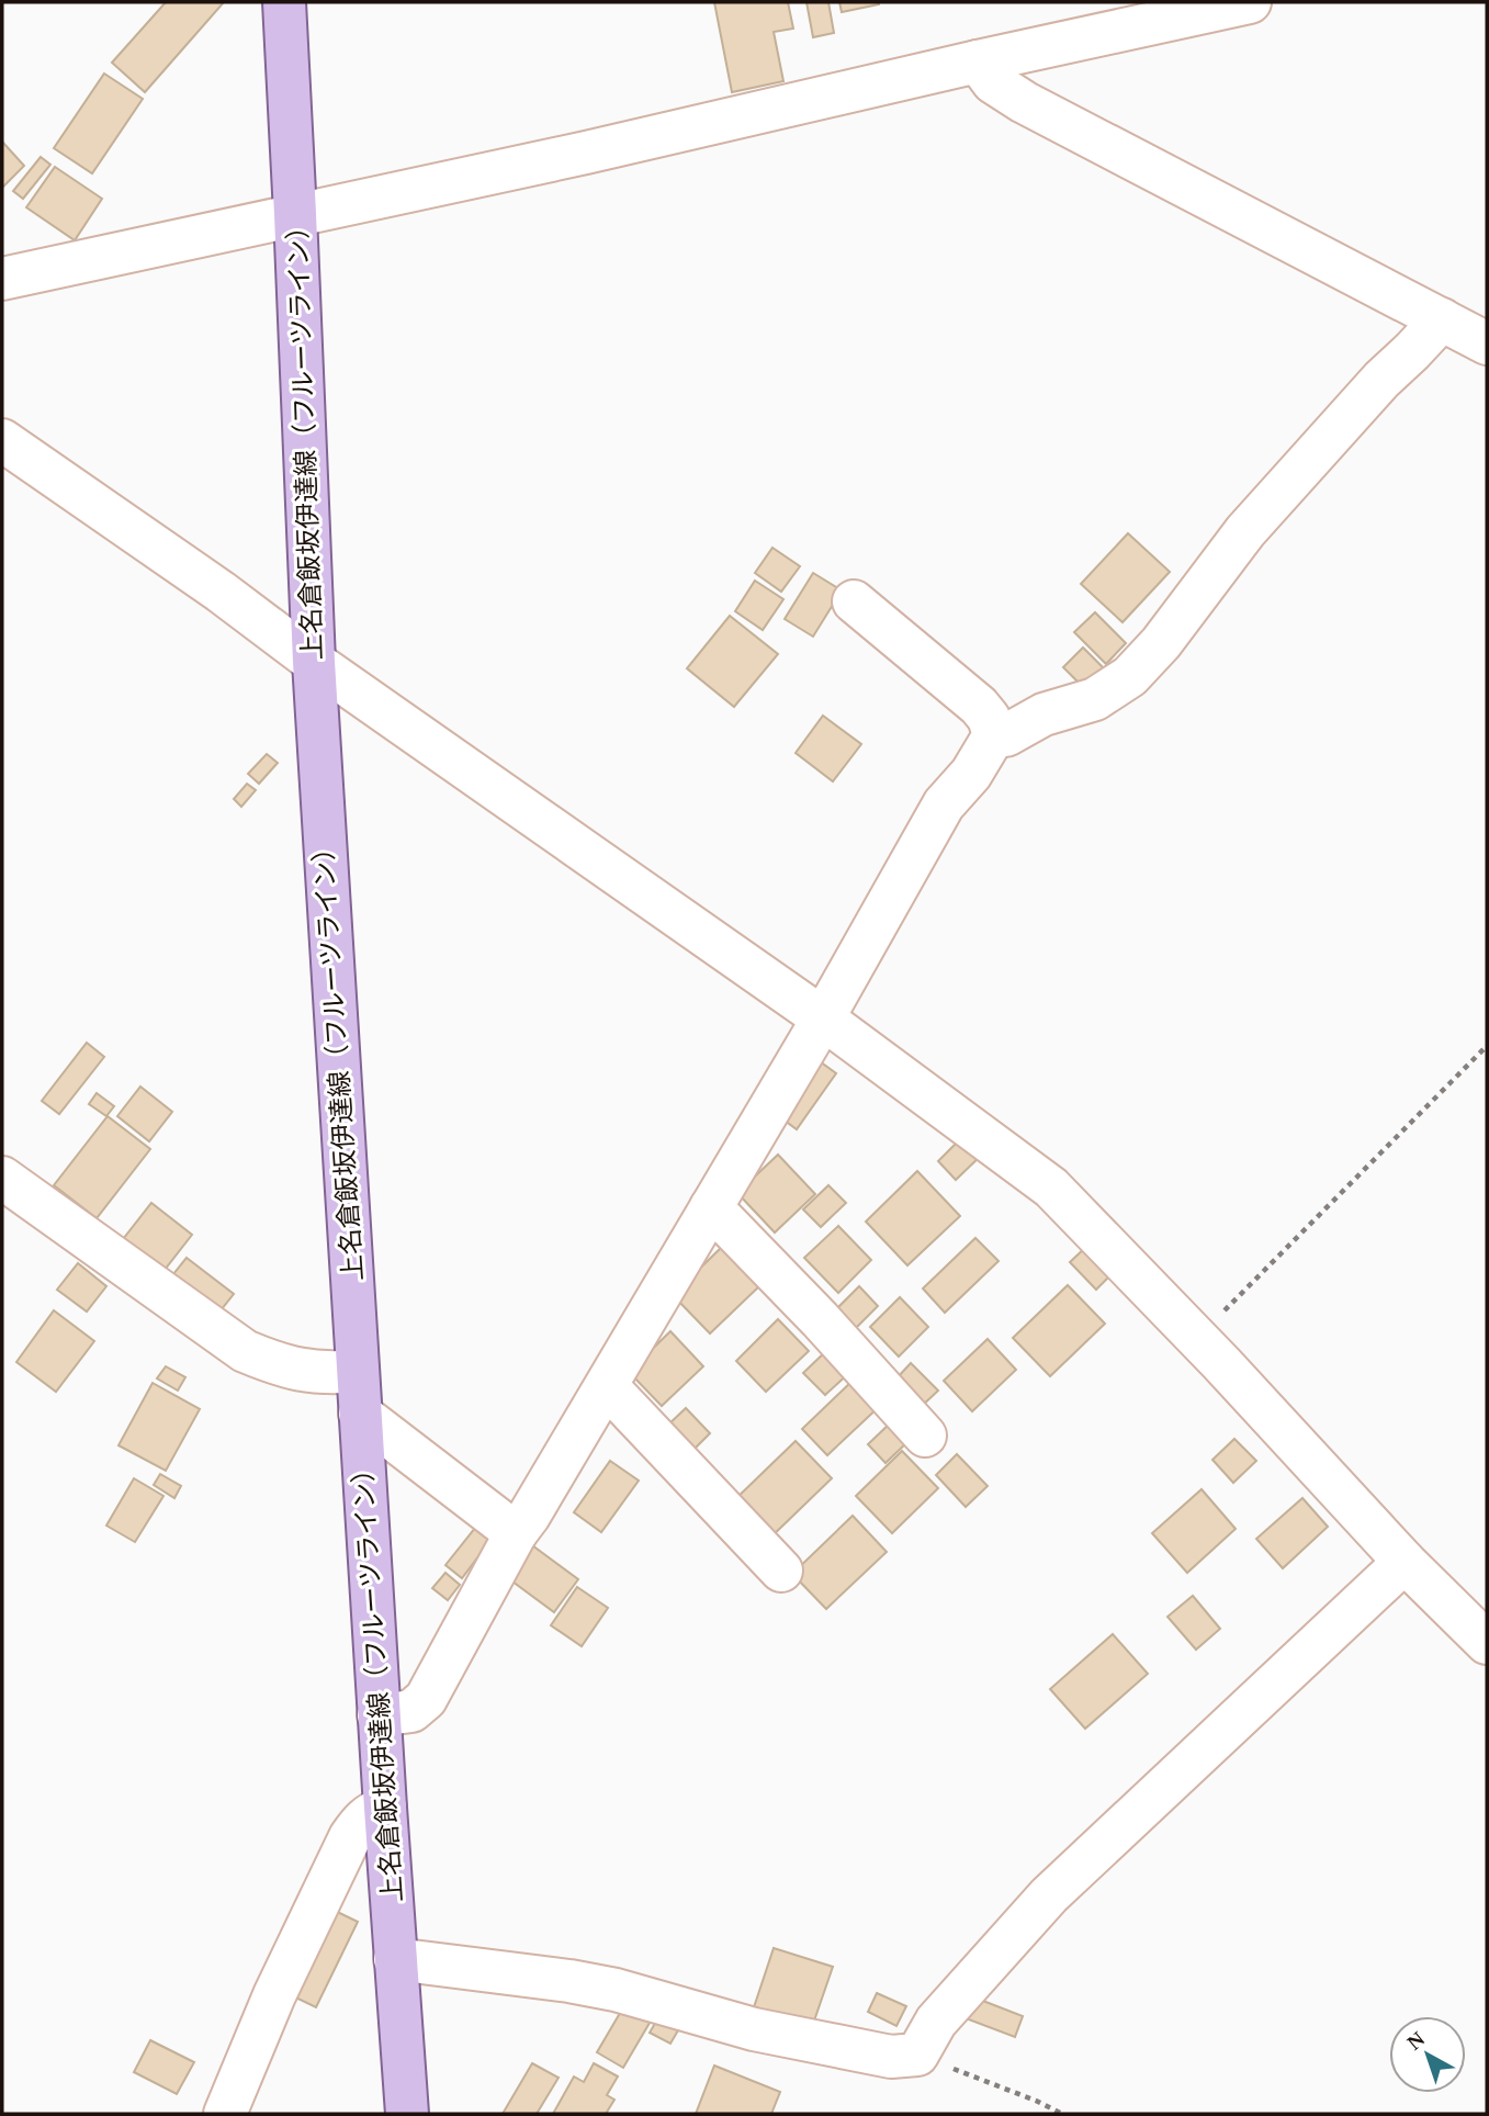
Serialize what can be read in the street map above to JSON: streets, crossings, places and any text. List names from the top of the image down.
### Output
{
  "streets": {
    "main road": ["上名倉飯坂伊達線（フルーツライン）"]
  },
  "north": "top left"
}
